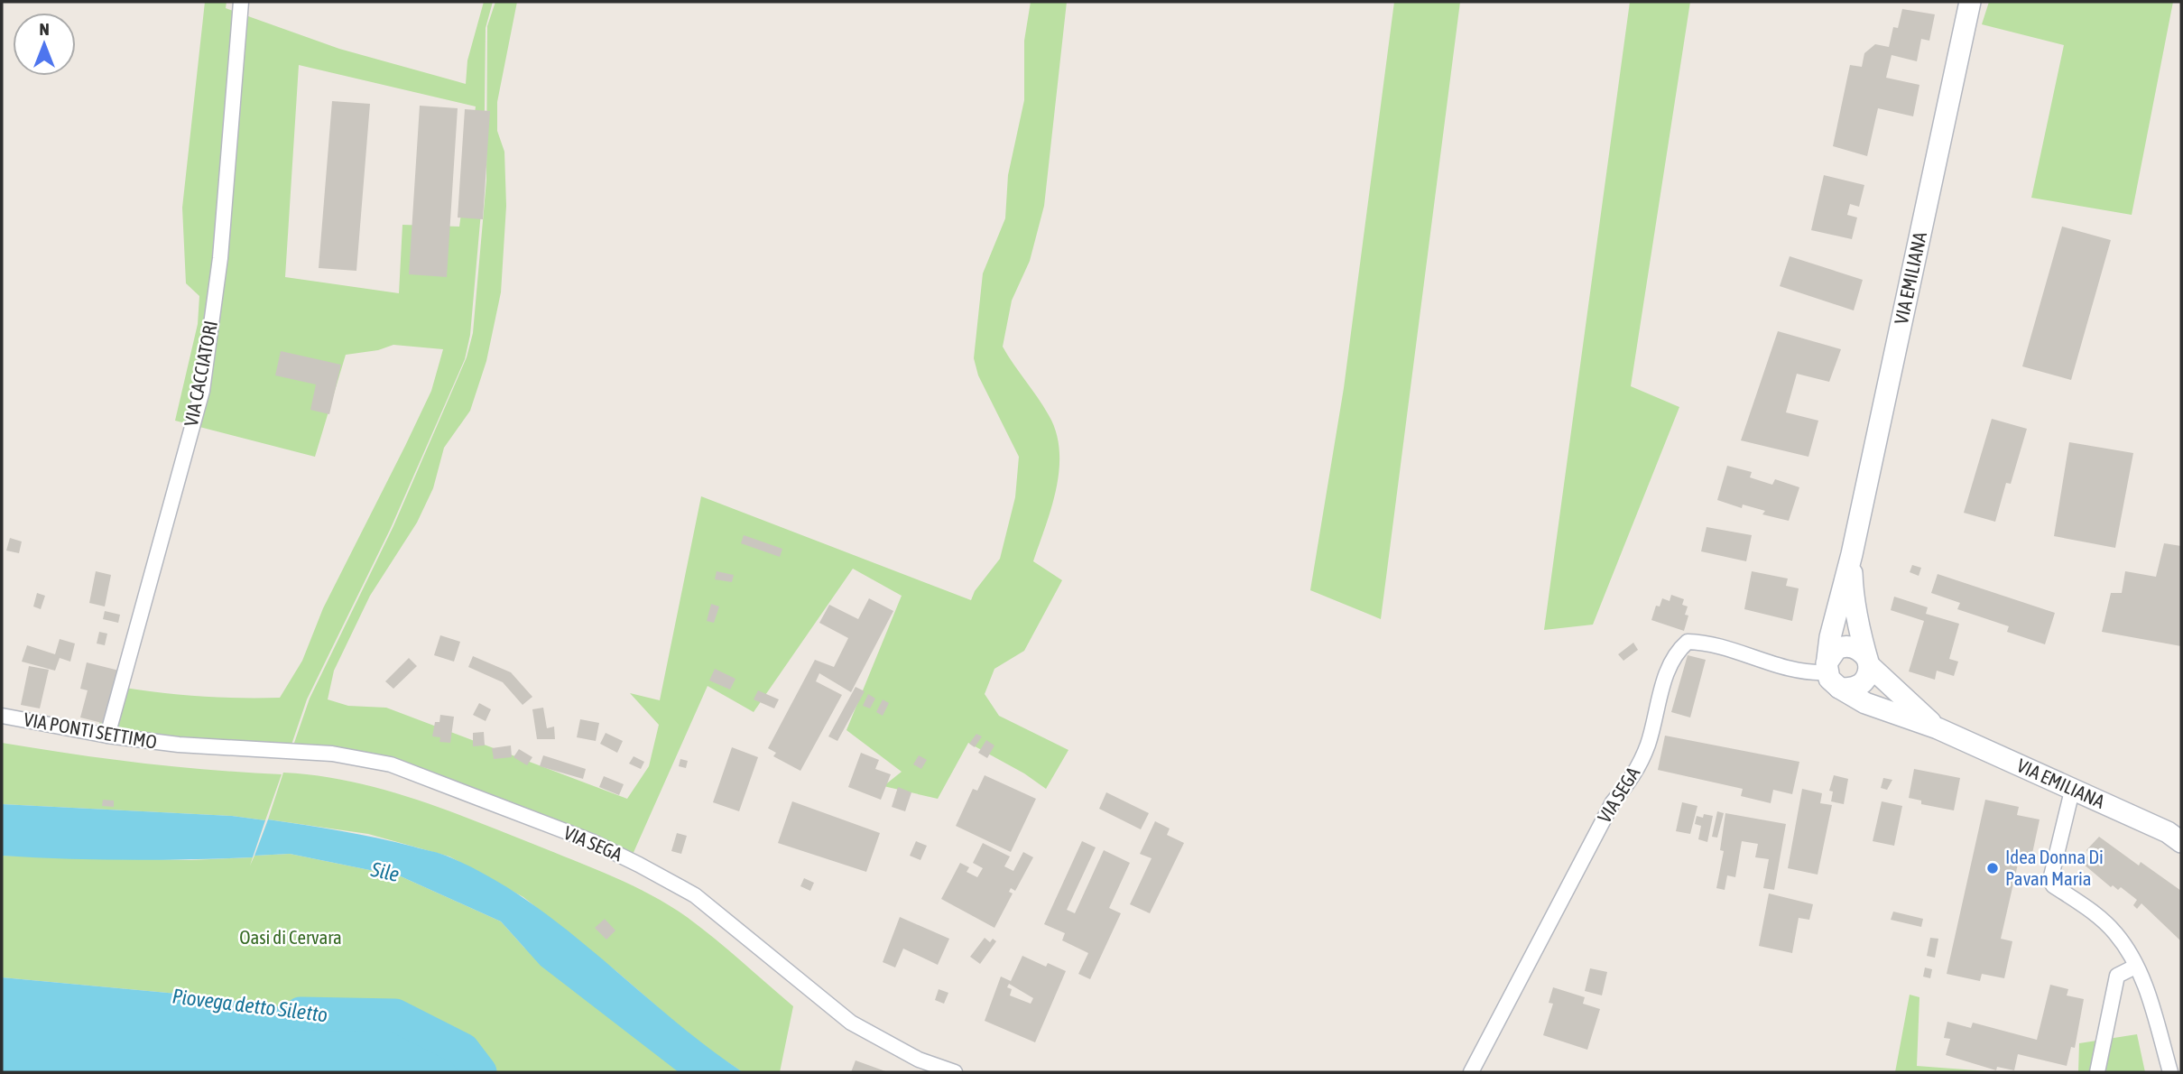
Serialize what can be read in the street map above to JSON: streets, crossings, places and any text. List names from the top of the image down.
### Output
{
  "streets": {
    "main road": ["VIA EMILIANA"],
    "street": ["VIA CACCIATORI", "VIA PONTI SETTIMO", "VIA SEGA"]
  },
  "crossings": [
    ["VIA EMILIANA", "VIA SEGA"],
    ["VIA CACCIATORI", "VIA PONTI SETTIMO"],
    ["VIA PONTI SETTIMO", "VIA SEGA"]
  ],
  "water": ["Sile", "Piovega detto Siletto"],
  "parks": ["Oasi di Cervara"],
  "places": ["Idea Donna Di Pavan Maria"],
  "north": "top"
}
